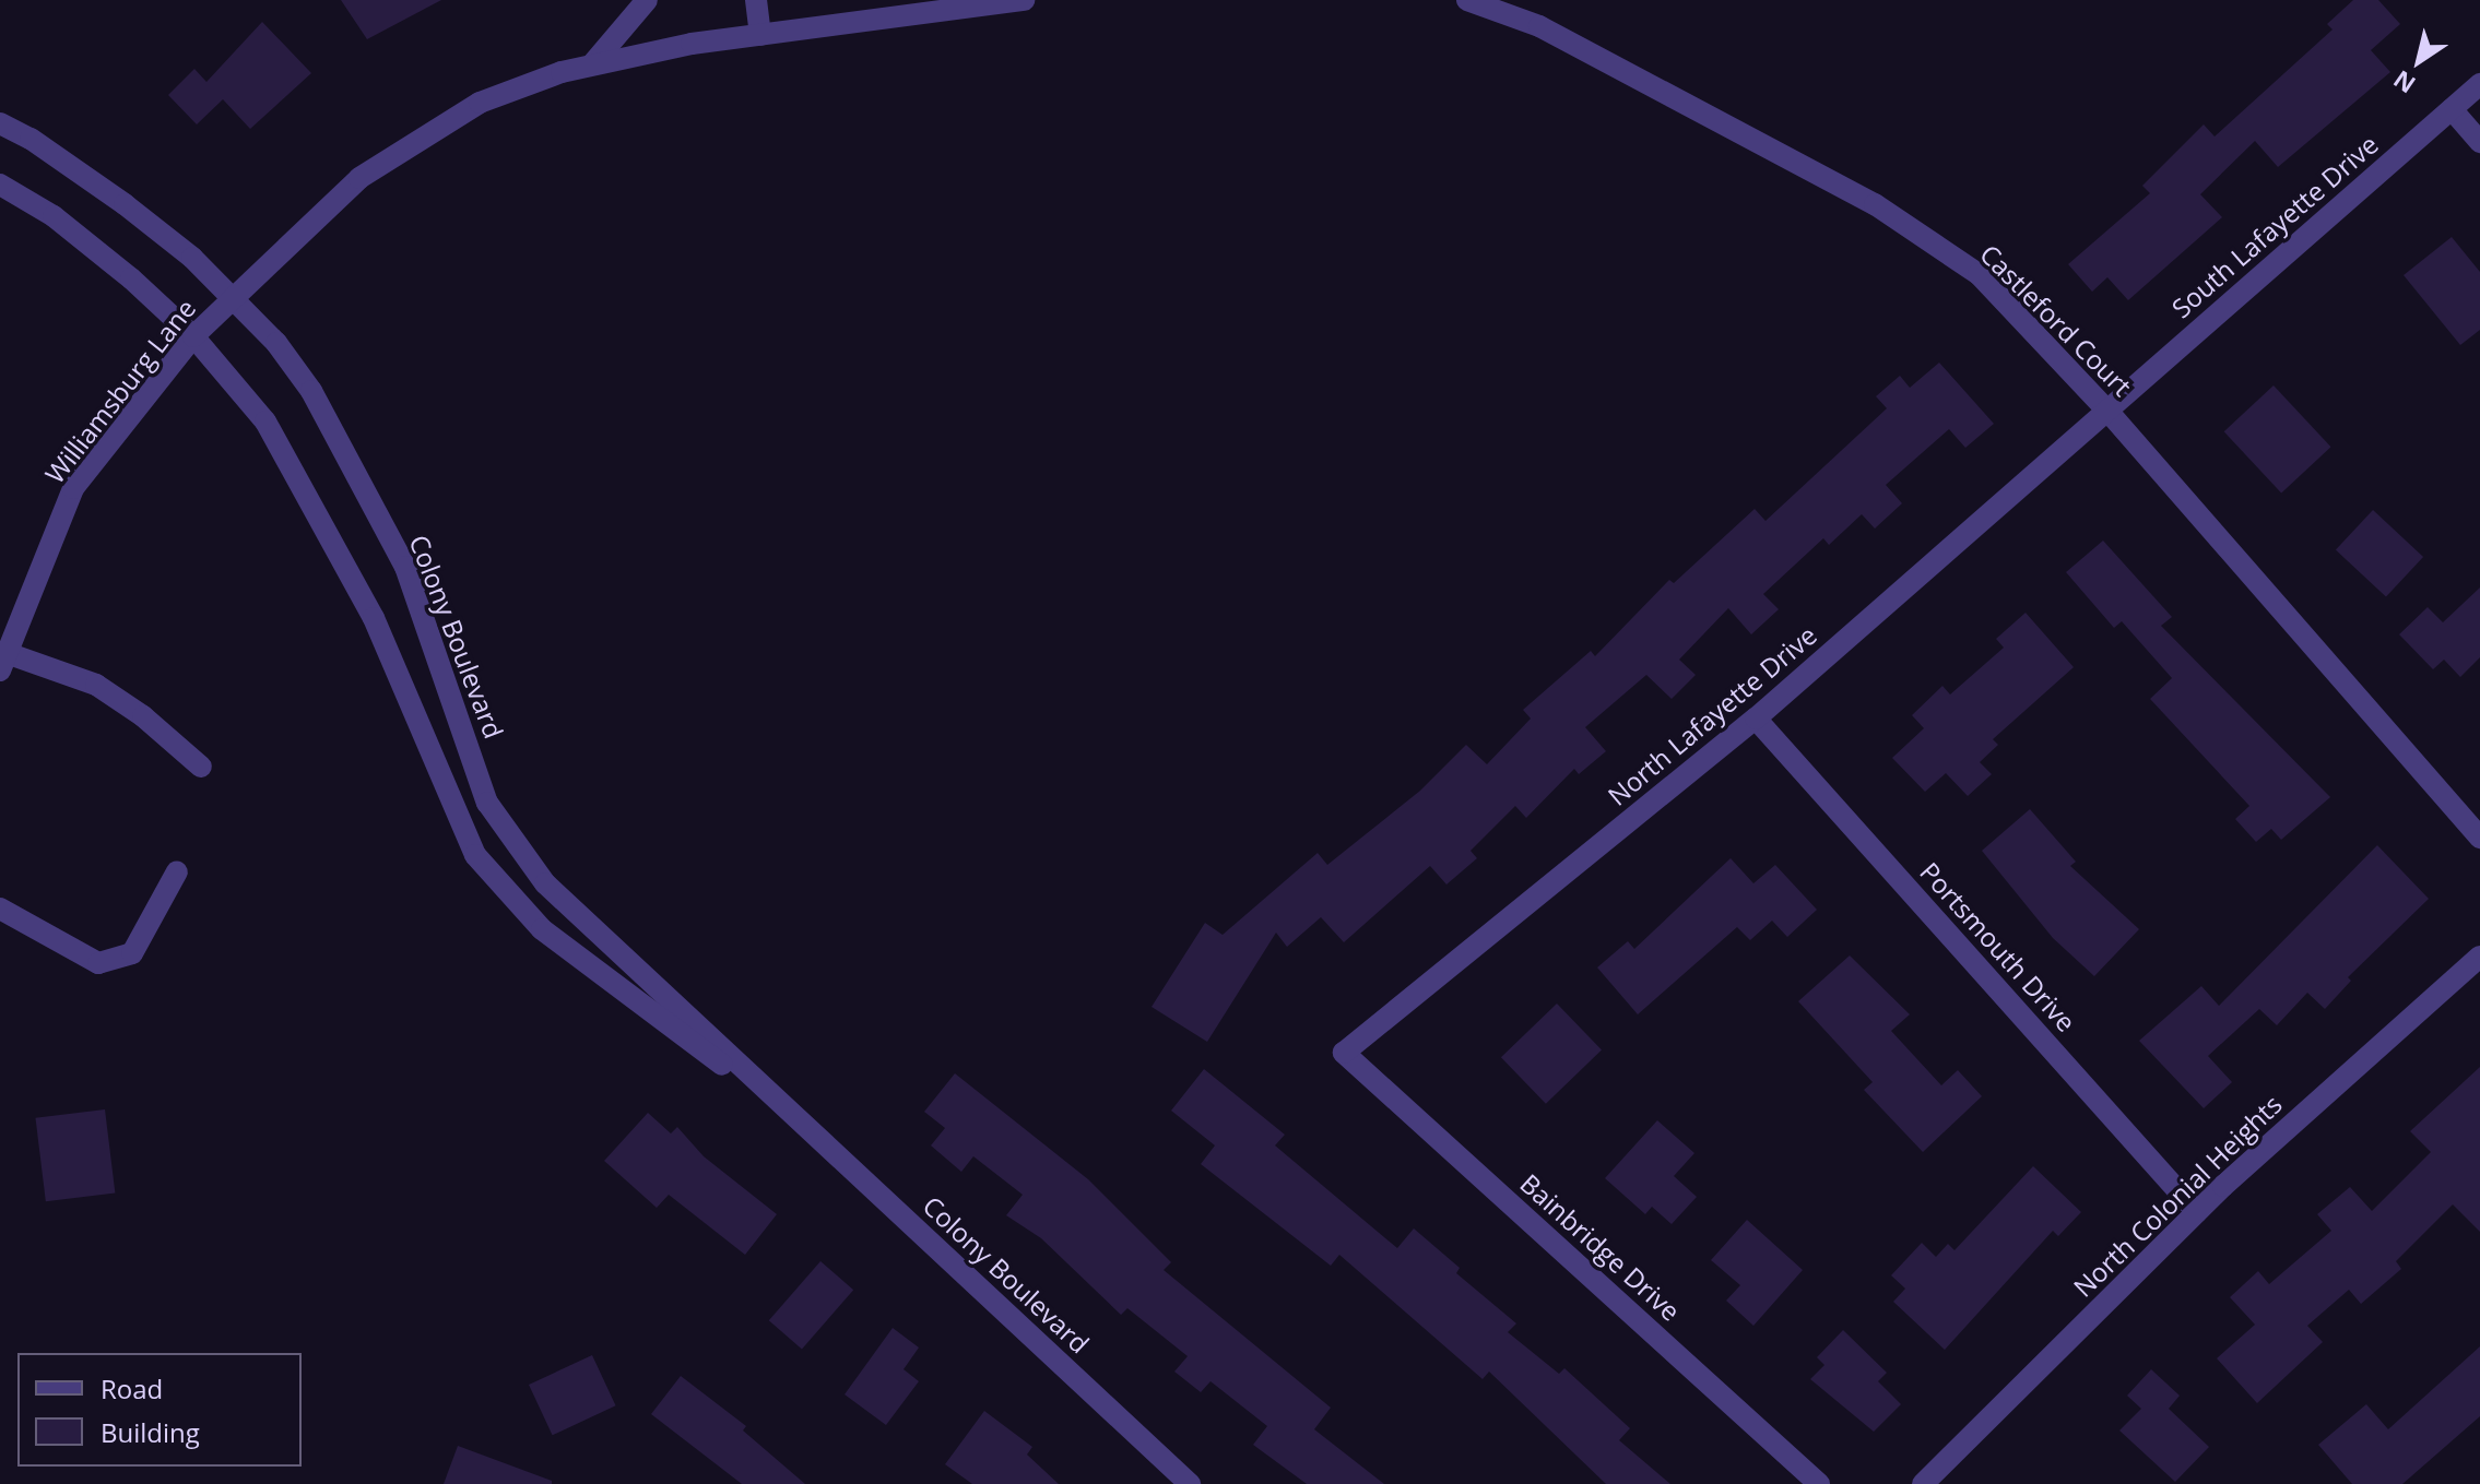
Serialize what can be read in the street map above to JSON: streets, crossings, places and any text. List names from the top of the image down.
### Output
{
  "streets": {
    "street": [
      "South Lafayette Drive",
      "Castleford Court",
      "Williamsburg Lane",
      "Colony Boulevard",
      "North Lafayette Drive",
      "Portsmouth Drive",
      "North Colonial Heights",
      "Bainbridge Drive"
    ]
  },
  "crossings": [
    ["South Lafayette Drive", "Castleford Court"],
    ["South Lafayette Drive", "North Lafayette Drive"],
    ["Castleford Court", "North Lafayette Drive"],
    ["Williamsburg Lane", "Colony Boulevard"],
    ["North Lafayette Drive", "Portsmouth Drive"],
    ["North Lafayette Drive", "Bainbridge Drive"],
    ["Portsmouth Drive", "North Colonial Heights"]
  ],
  "legend": ["Road", "Building"],
  "north": "bottom left"
}
